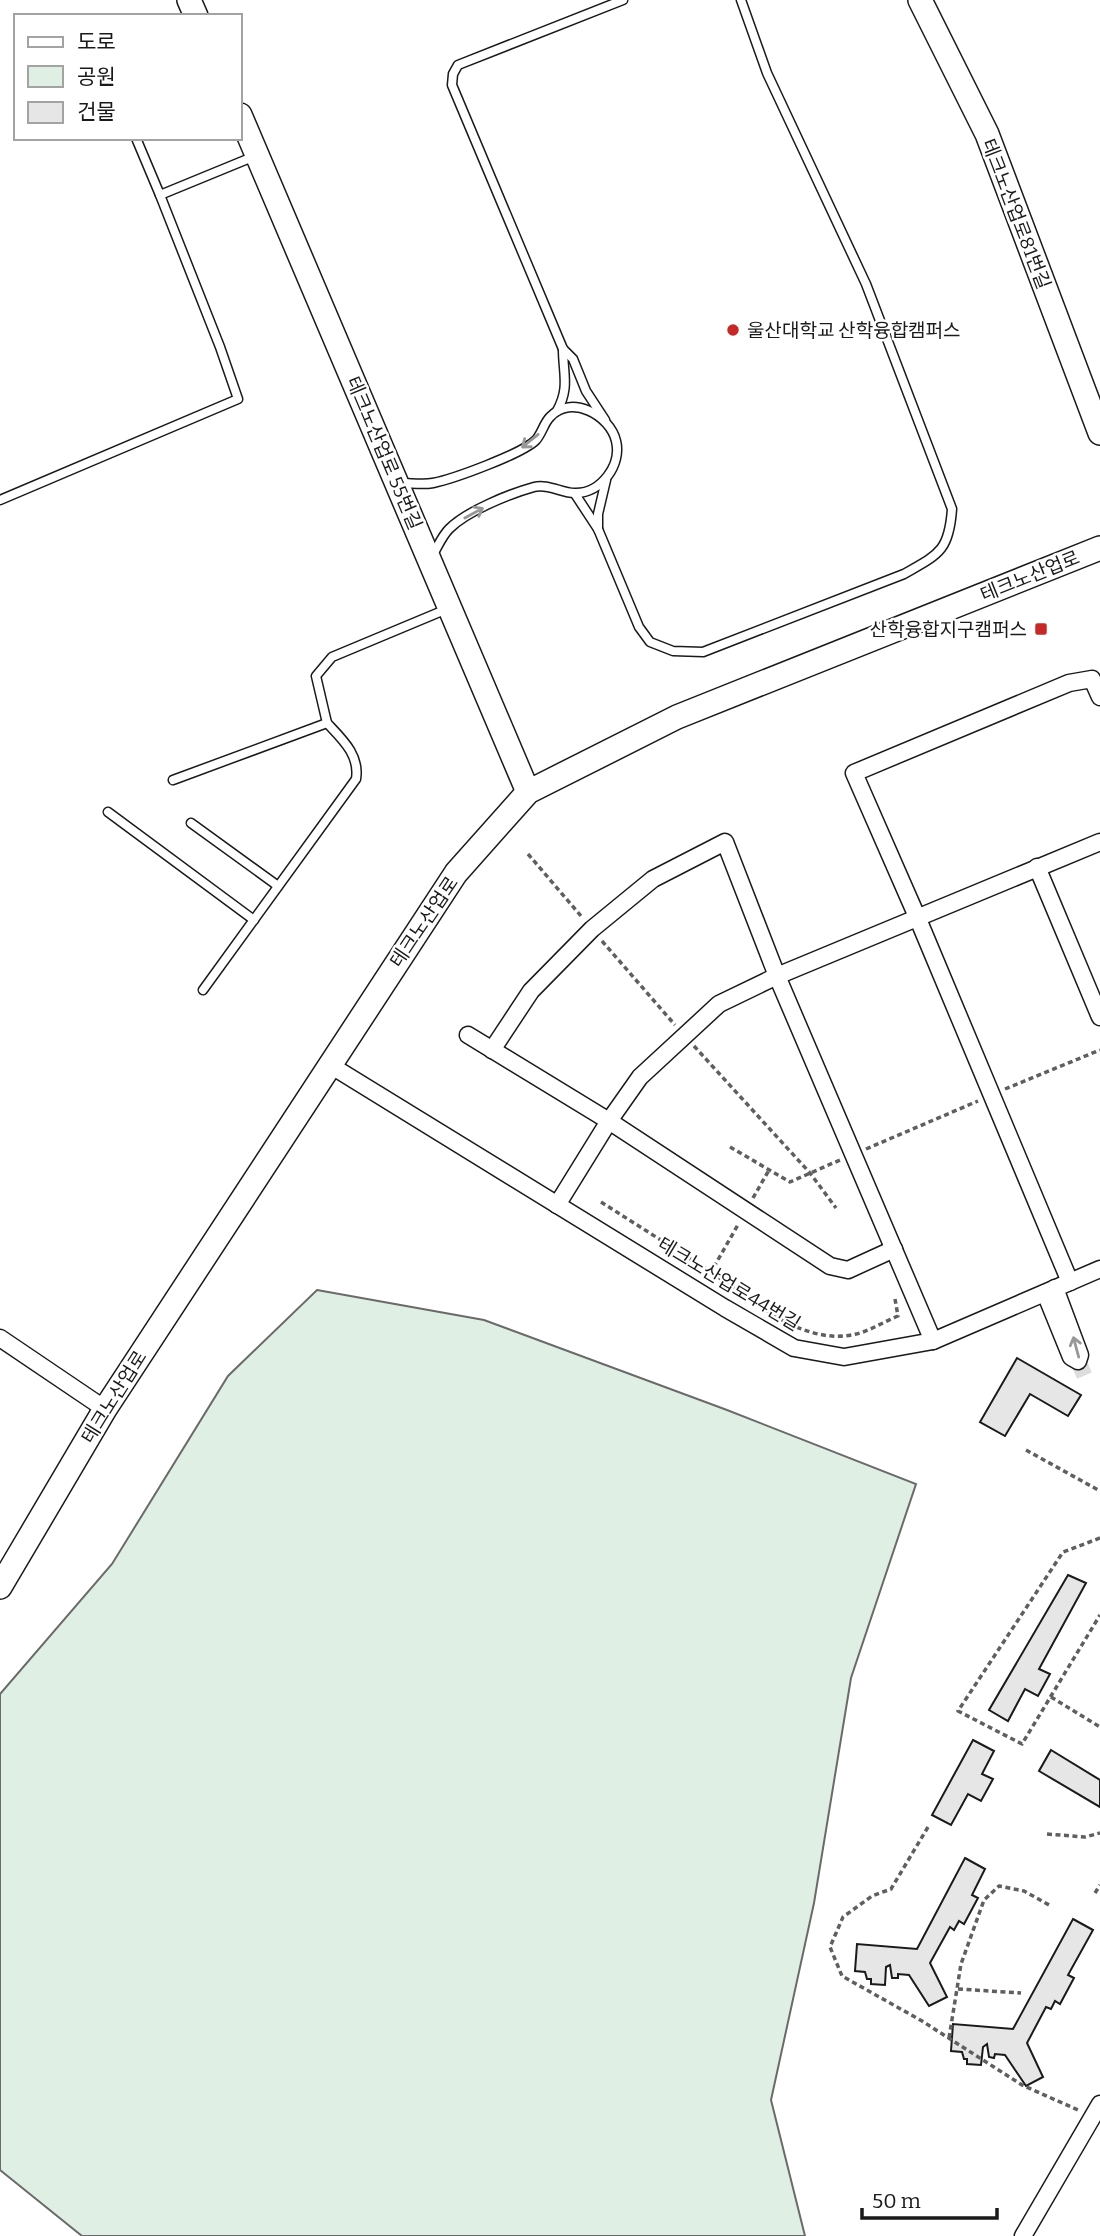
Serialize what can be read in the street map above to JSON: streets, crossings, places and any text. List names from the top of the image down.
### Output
{
  "streets": {
    "main road": ["테크노산업로81번길", "테크노산업로 55번길", "테크노산업로"],
    "street": ["테크노산업로44번길"]
  },
  "crossings": [
    ["테크노산업로 55번길", "테크노산업로"],
    ["테크노산업로", "테크노산업로44번길"]
  ],
  "places": {
    "other": ["울산대학교 산학융합캠퍼스"],
    "transit": ["산학융합지구캠퍼스"]
  },
  "legend": ["도로", "공원", "건물"],
  "scale_bar": "50 m"
}
